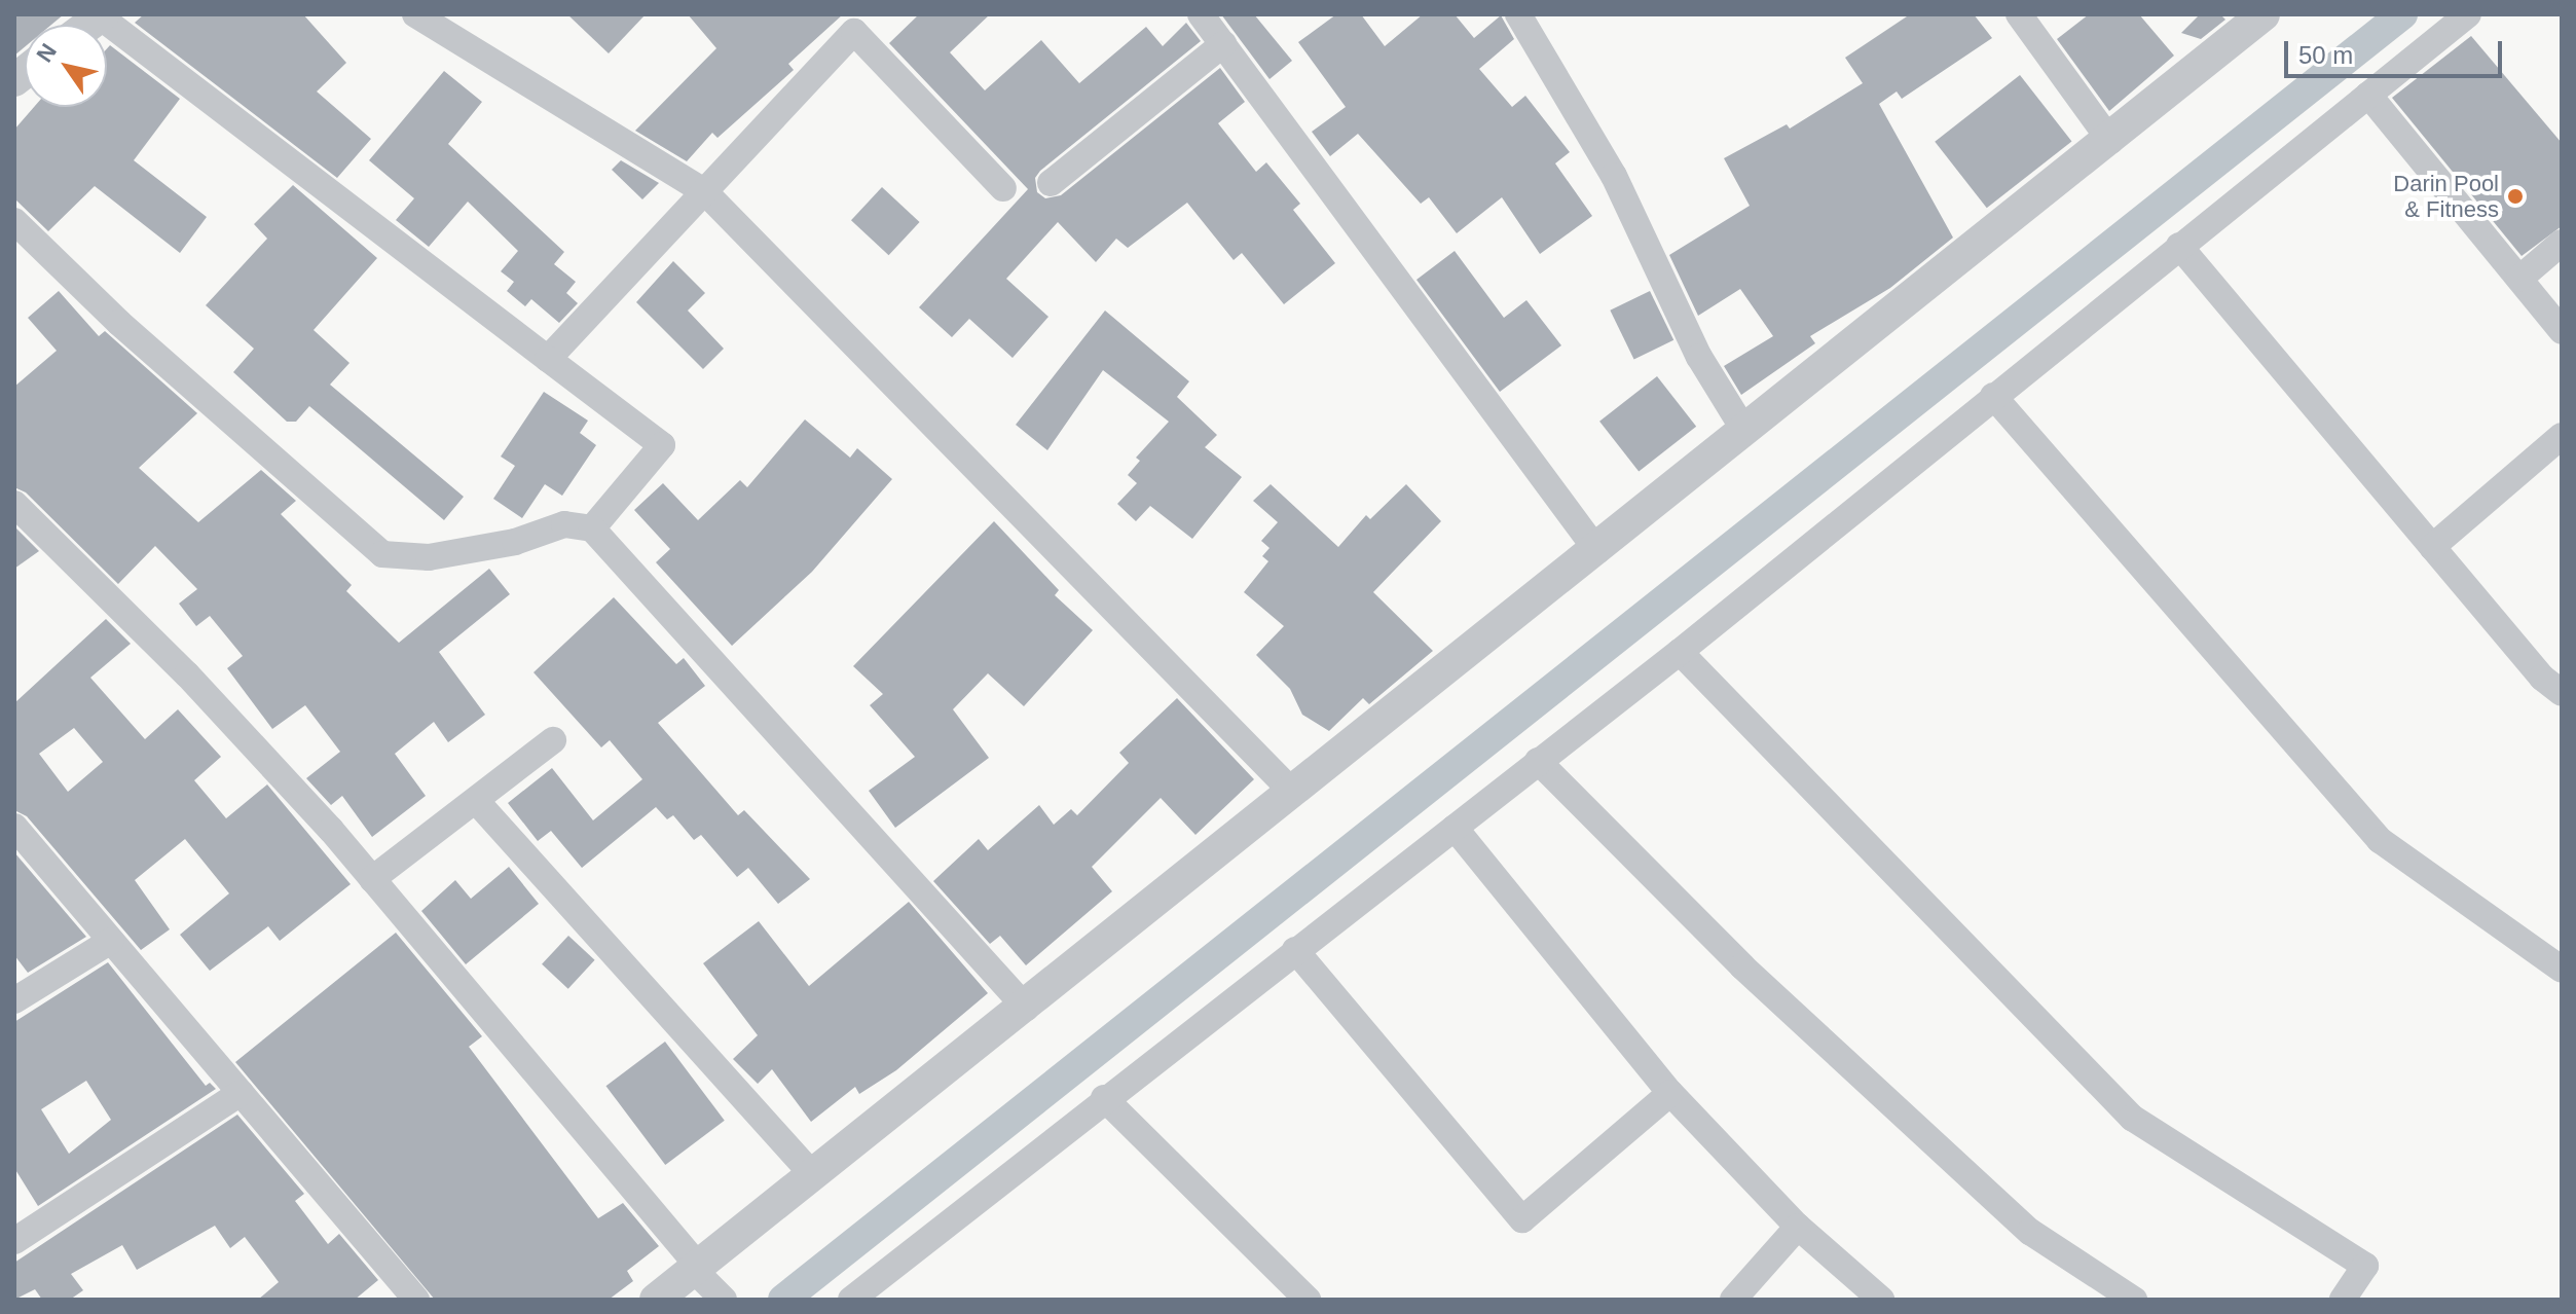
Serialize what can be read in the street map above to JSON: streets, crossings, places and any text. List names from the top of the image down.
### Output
{
  "places": ["Darin Pool & Fitness"],
  "scale_bar": "50 m",
  "north": "top left"
}
